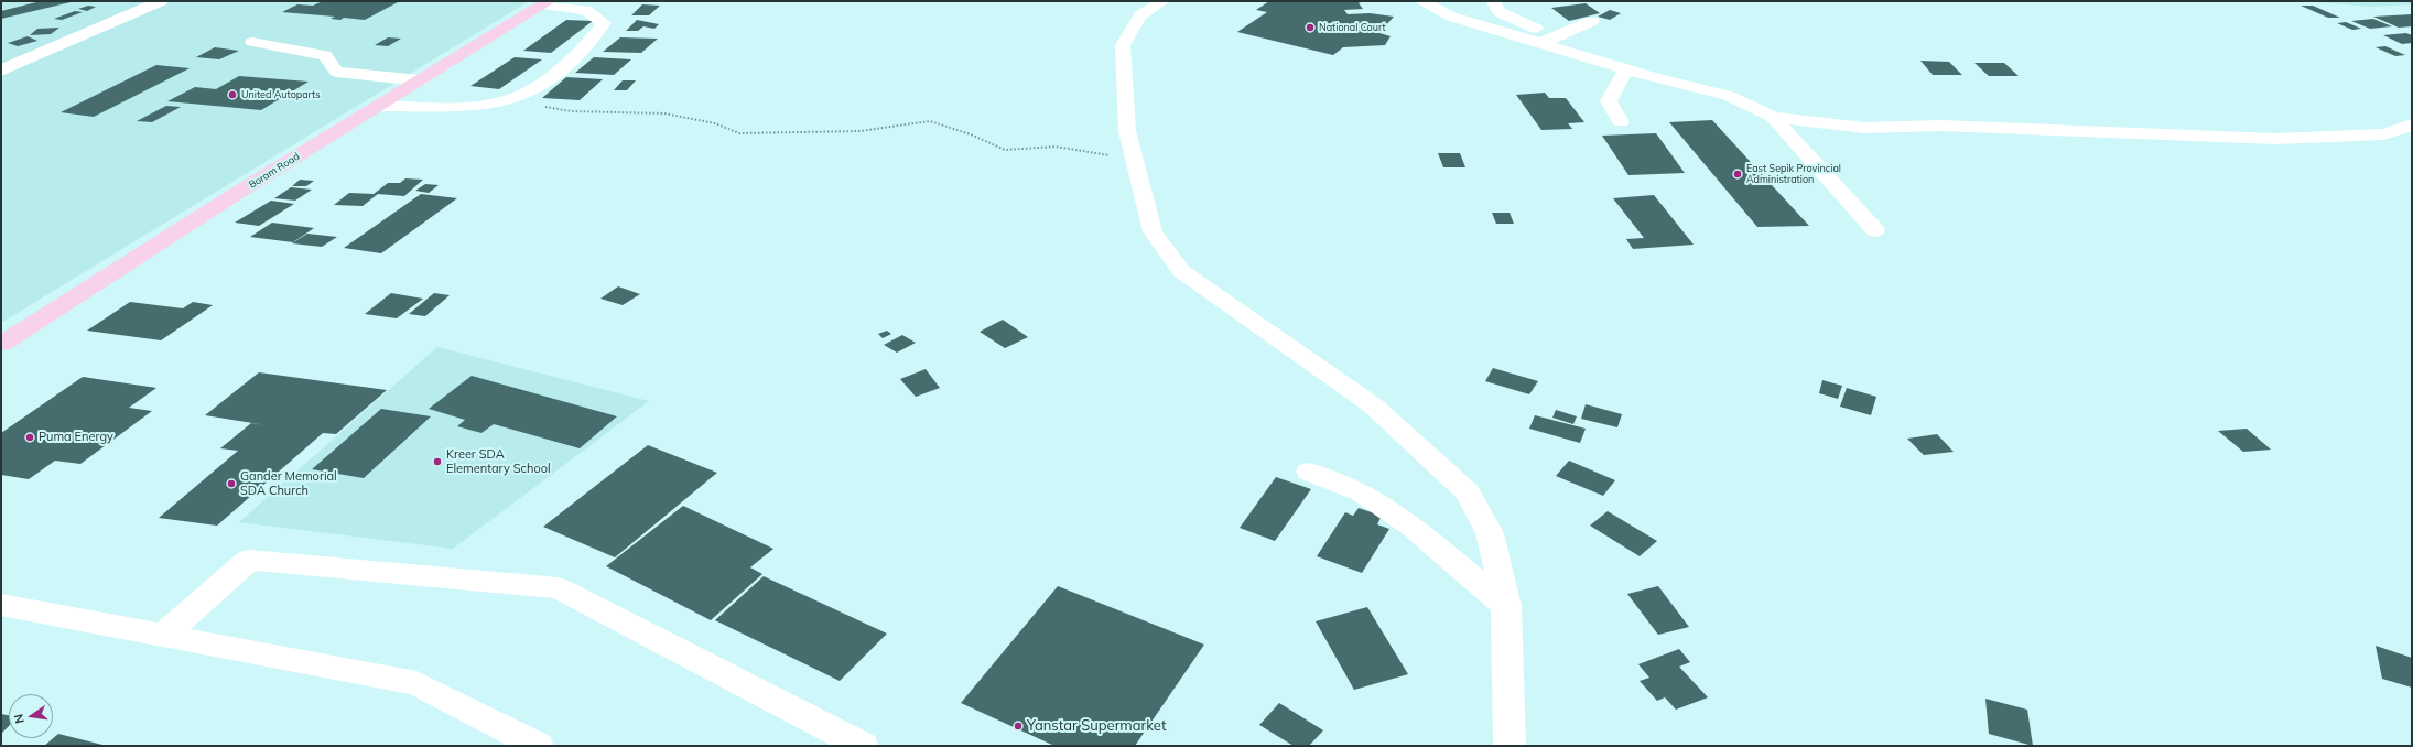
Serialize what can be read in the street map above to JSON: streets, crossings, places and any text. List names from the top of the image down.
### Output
{
  "streets": {
    "main road": ["Boram Road"]
  },
  "places": [
    "National Court",
    "United Autoparts",
    "East Sepik Provincial Administration",
    "Puma Energy",
    "Kreer SDA Elementary School",
    "Gander Memorial SDA Church",
    "Yanstar Supermarket"
  ],
  "north": "left"
}
